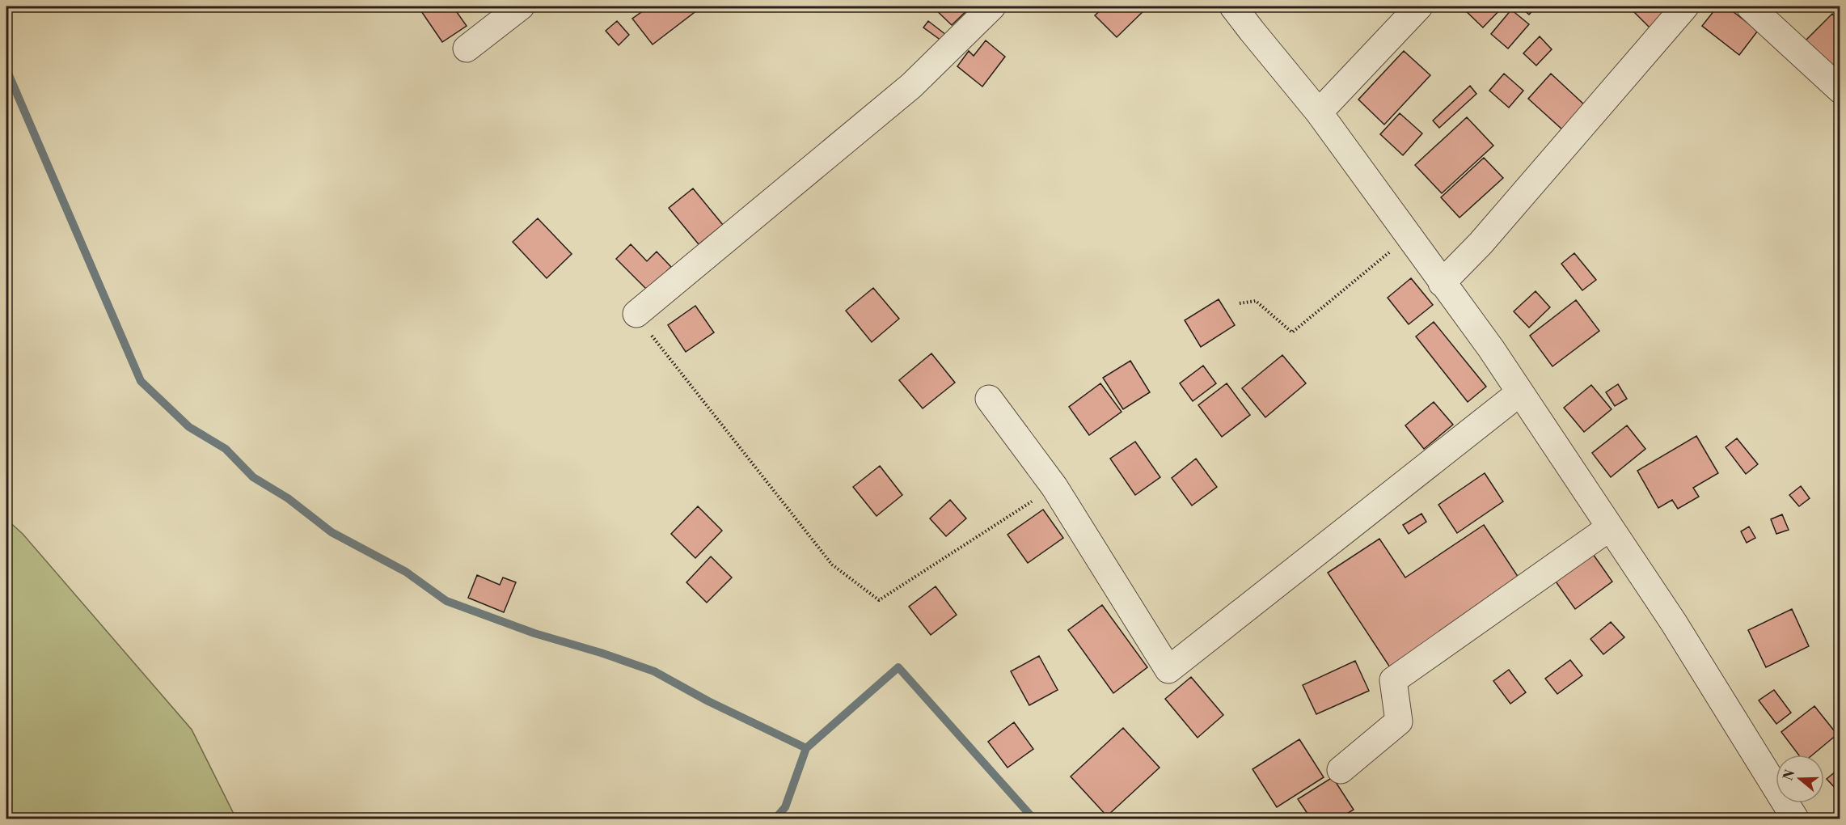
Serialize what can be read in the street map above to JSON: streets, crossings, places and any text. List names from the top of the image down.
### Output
{
  "north": "left"
}
